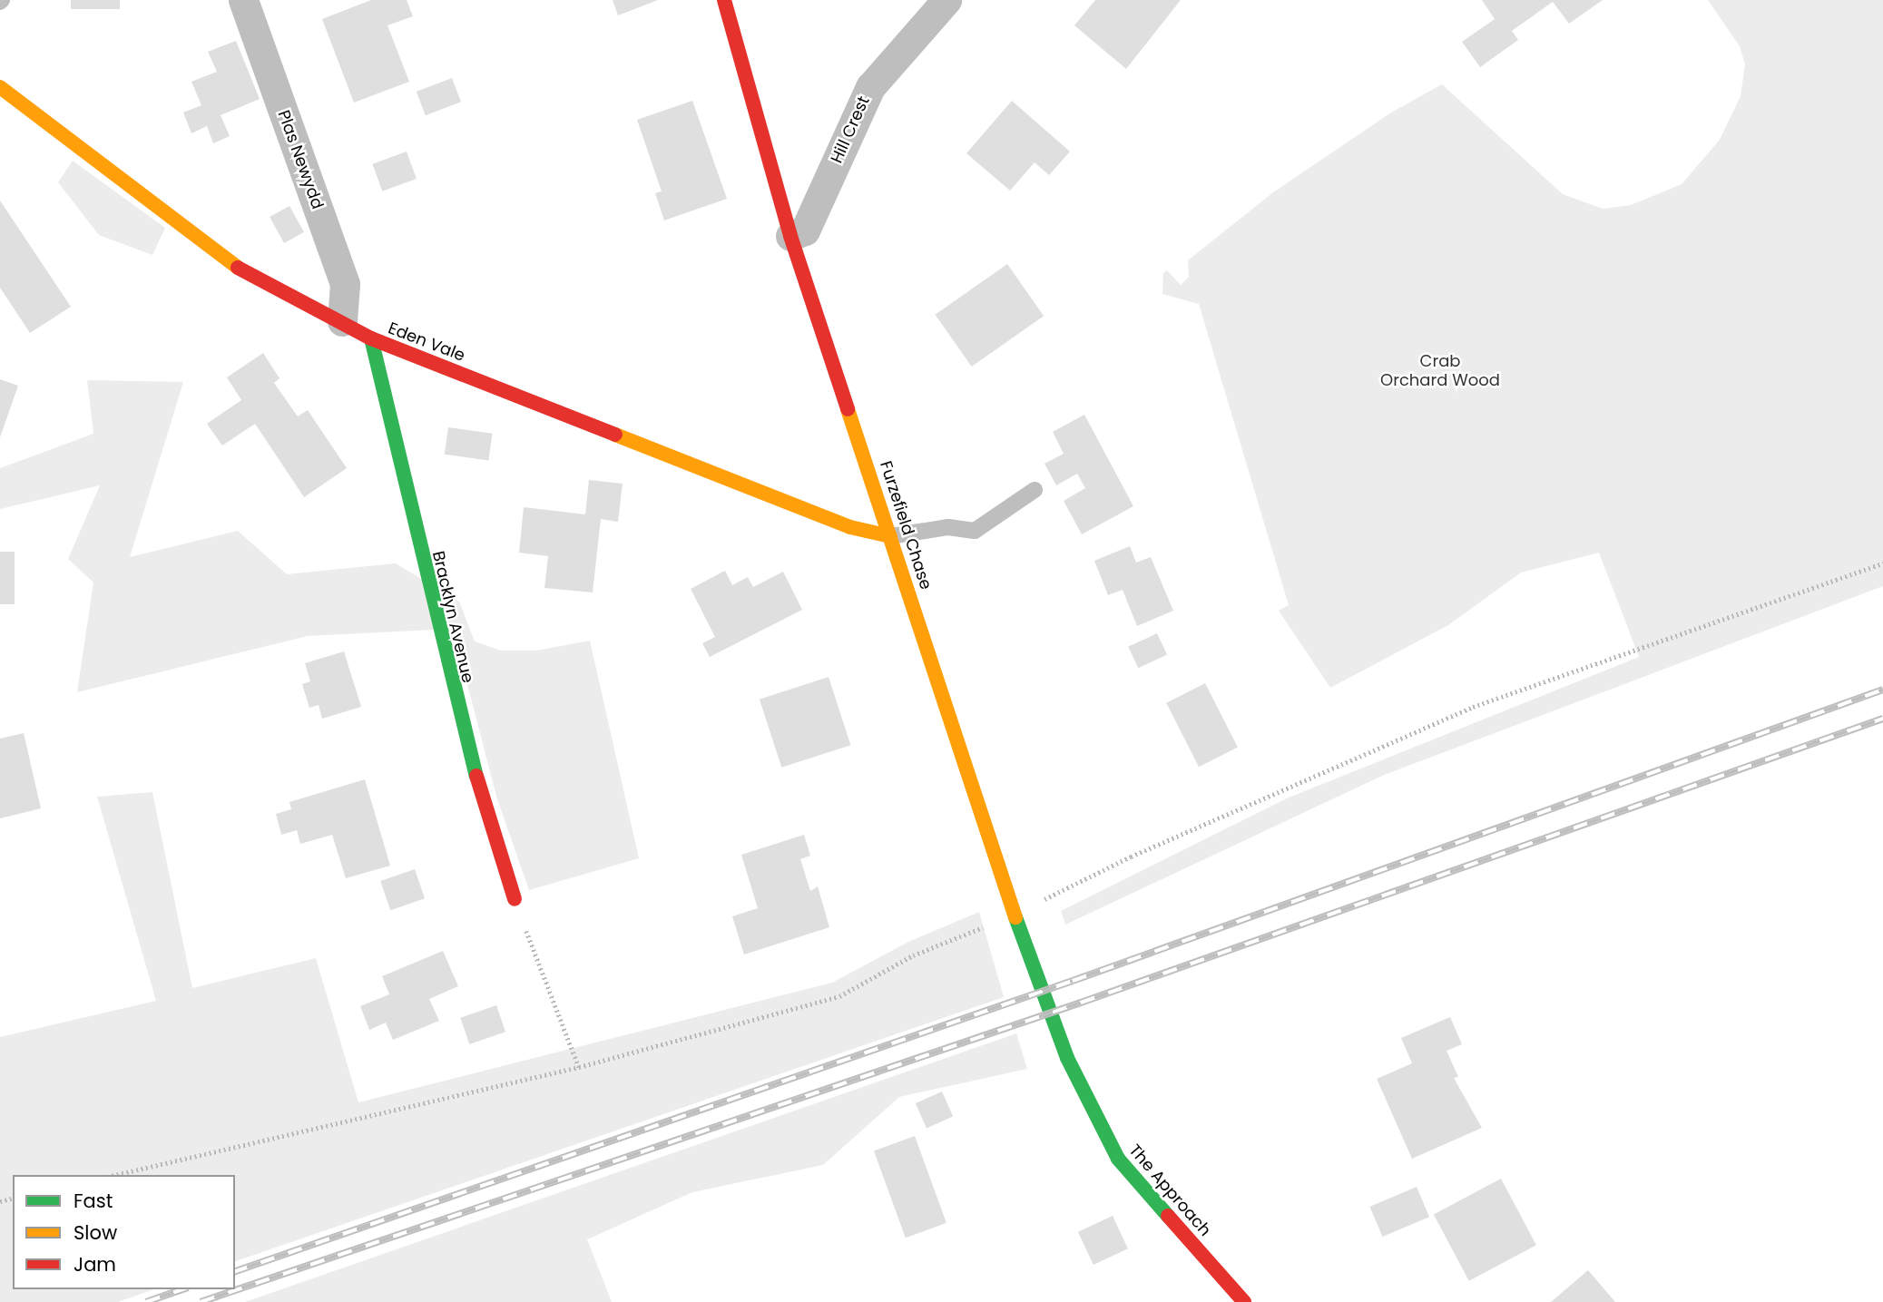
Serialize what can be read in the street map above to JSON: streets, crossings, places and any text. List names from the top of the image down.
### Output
{
  "streets": {
    "street": [
      "Hill Crest",
      "Plas Newydd",
      "Eden Vale",
      "Furzefield Chase",
      "Bracklyn Avenue",
      "The Approach"
    ]
  },
  "crossings": [
    ["Hill Crest", "Furzefield Chase"],
    ["Plas Newydd", "Eden Vale"],
    ["Eden Vale", "Furzefield Chase"],
    ["Eden Vale", "Bracklyn Avenue"],
    ["Furzefield Chase", "The Approach"]
  ],
  "parks": ["Crab Orchard Wood"],
  "legend": ["Fast", "Slow", "Jam"]
}
